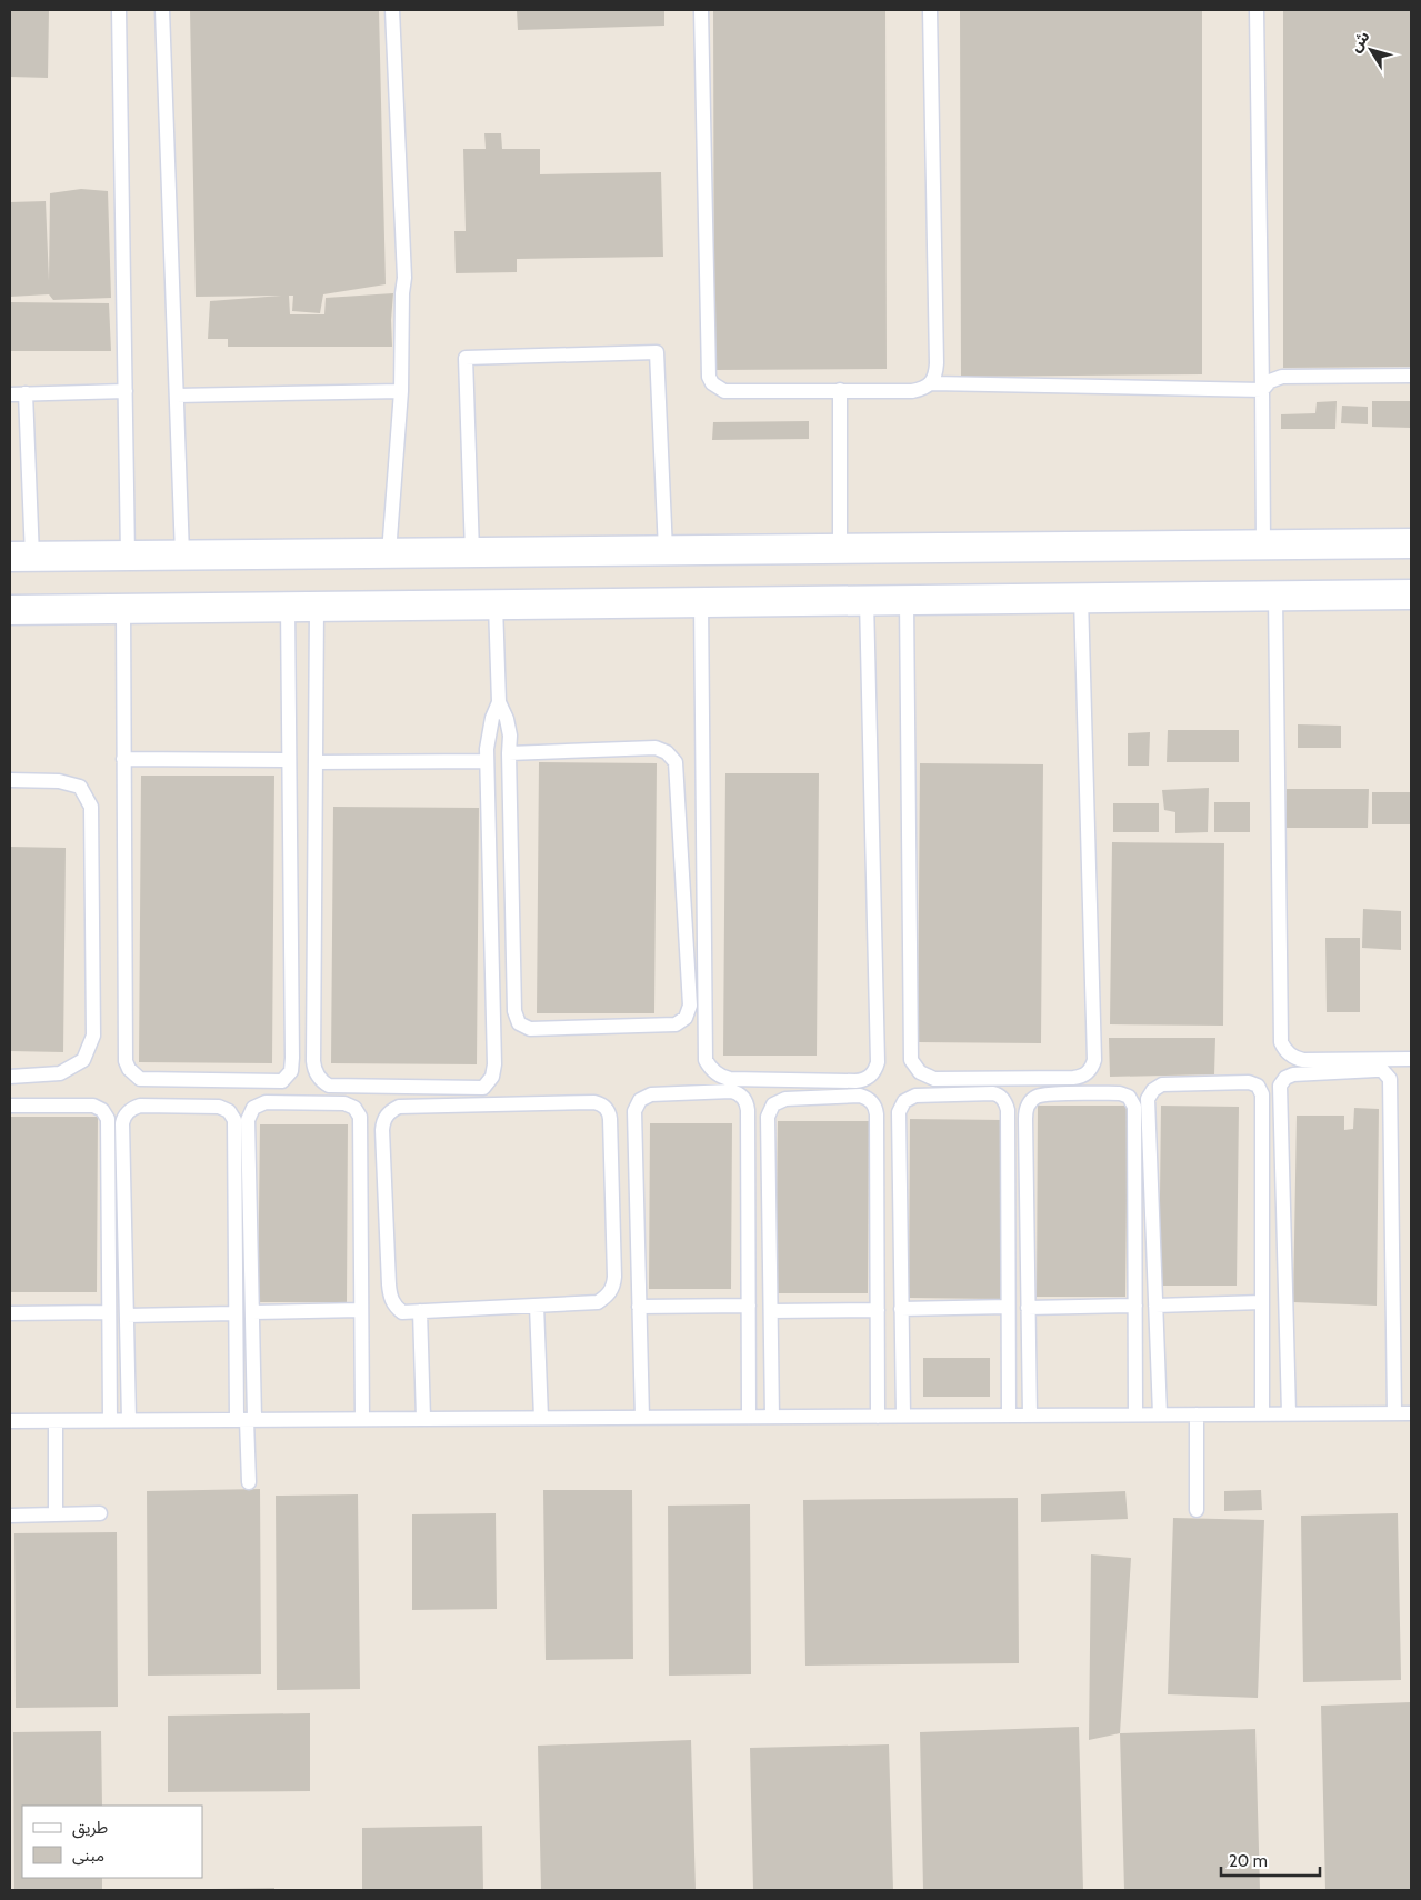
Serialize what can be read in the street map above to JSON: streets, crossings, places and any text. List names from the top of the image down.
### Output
{
  "legend": ["طريق", "مبنى"],
  "scale_bar": "20 m",
  "north": "top left"
}
